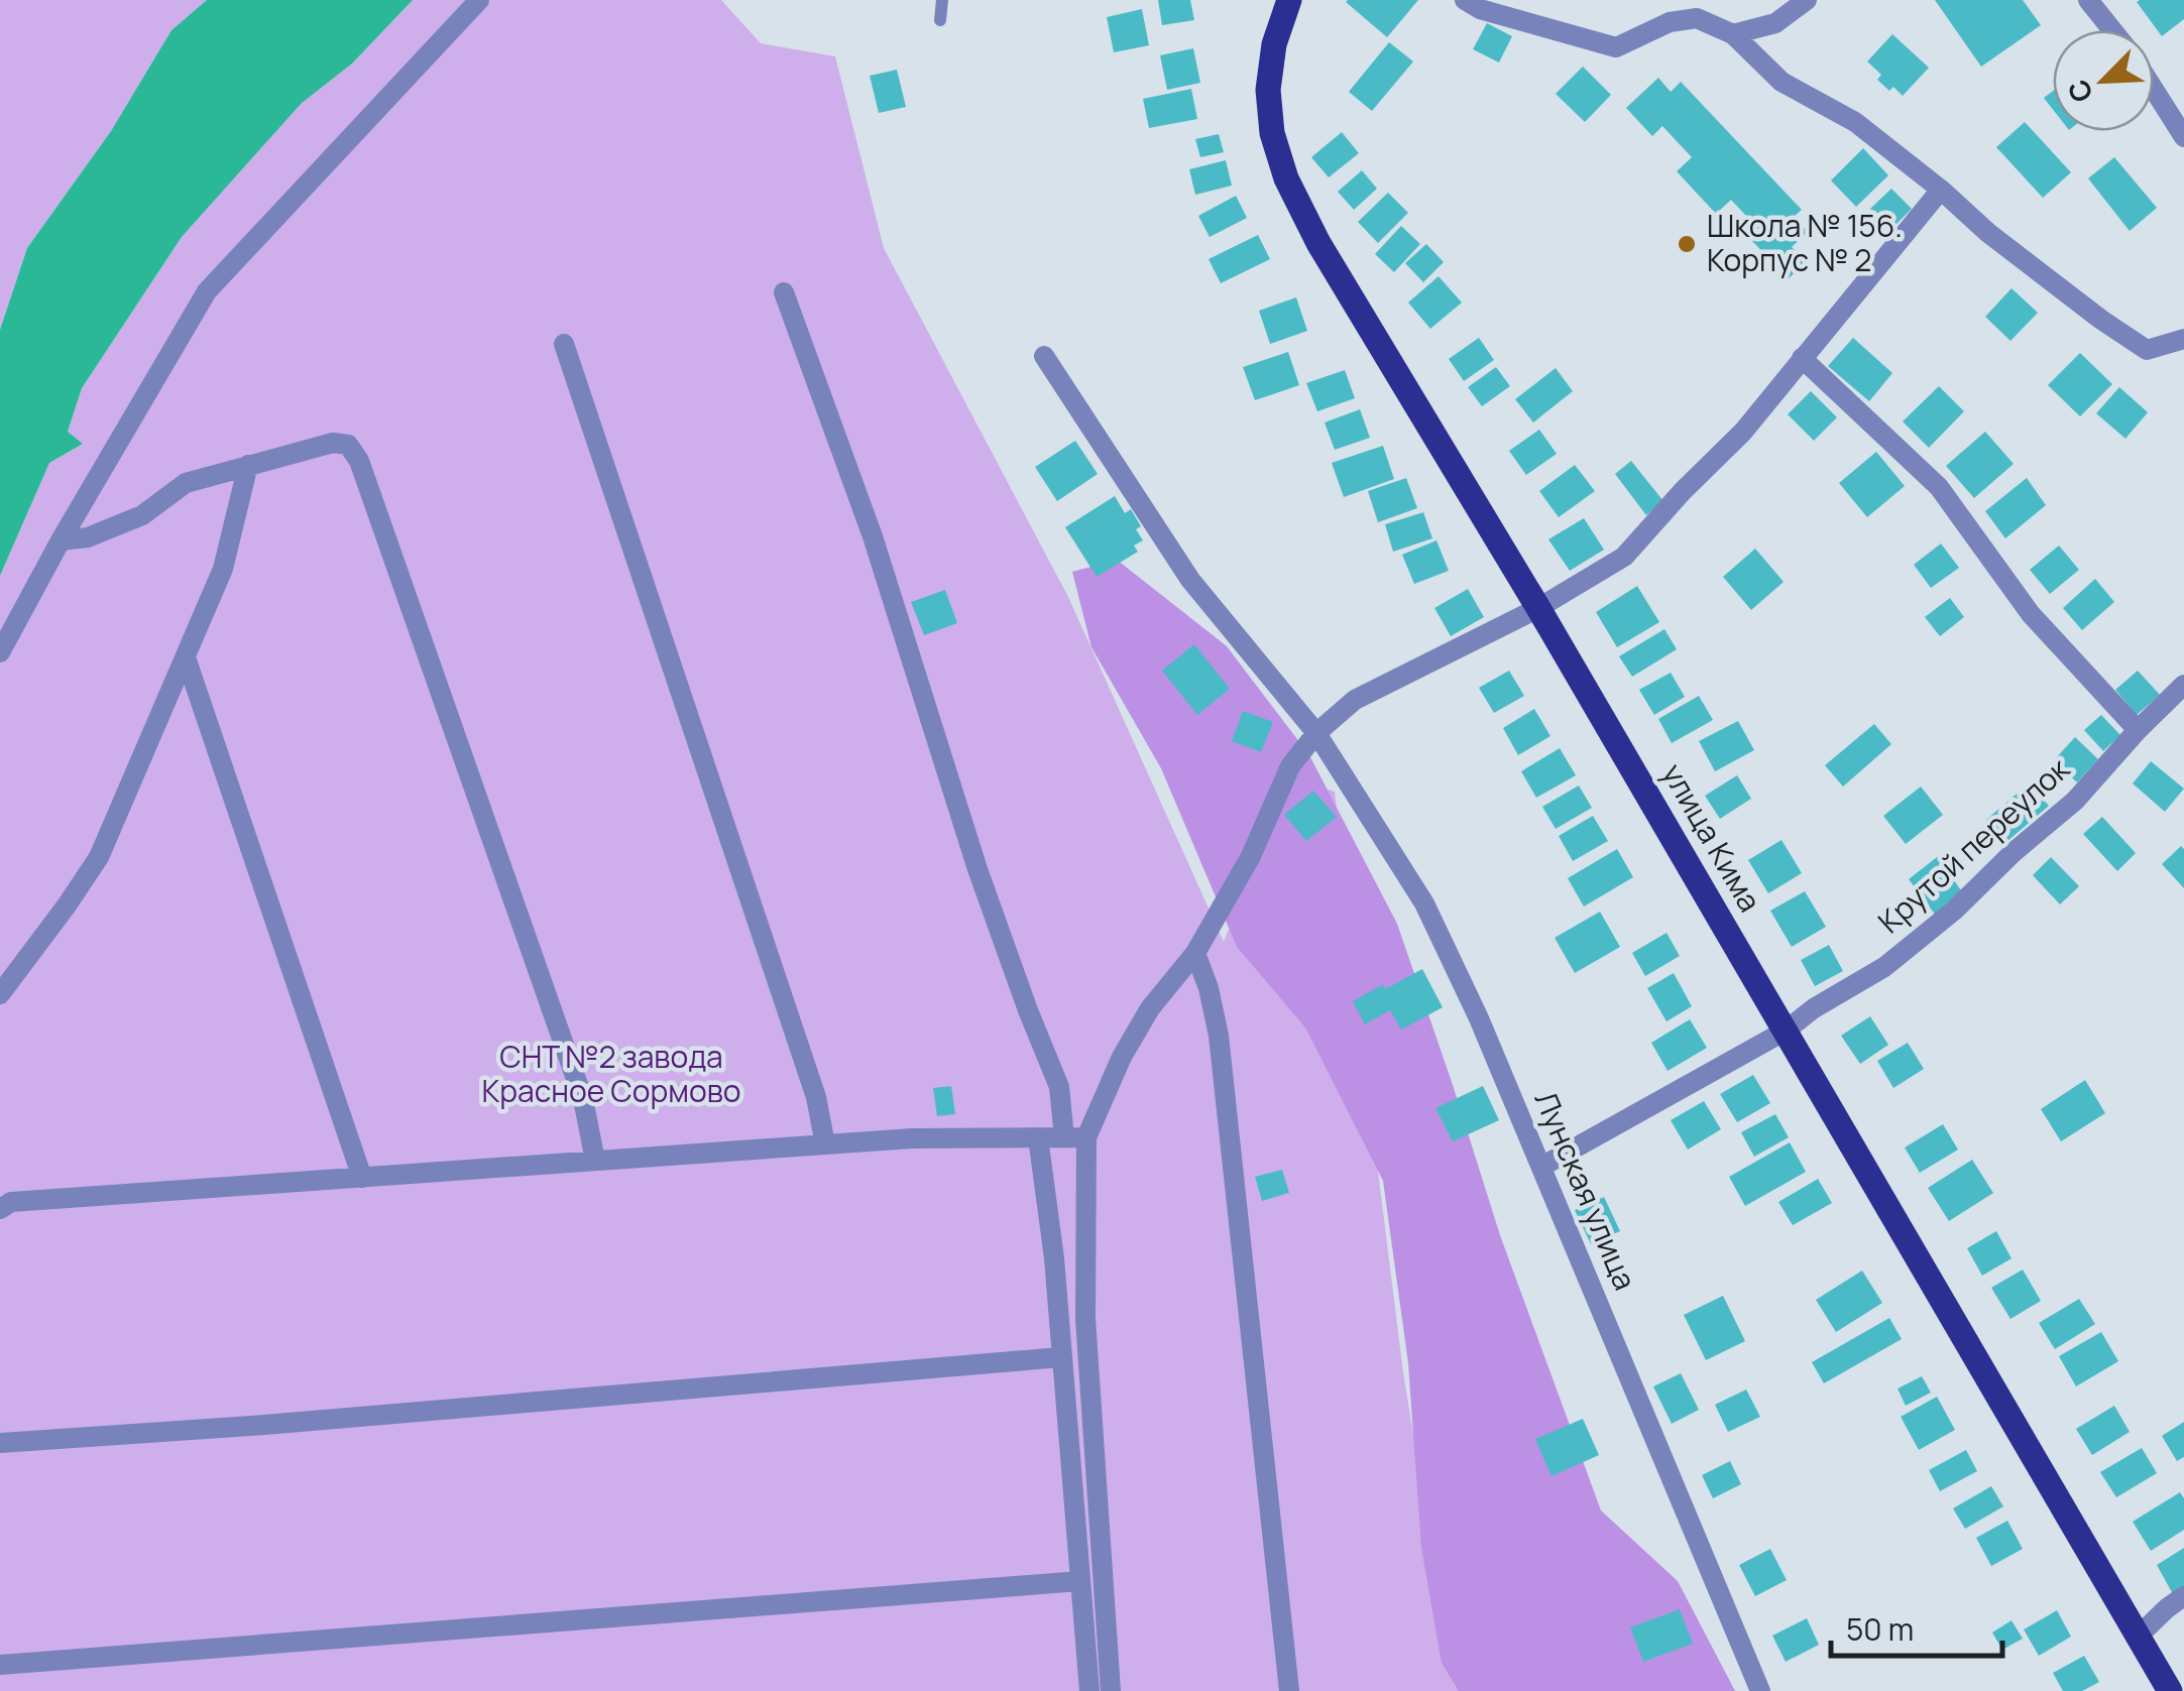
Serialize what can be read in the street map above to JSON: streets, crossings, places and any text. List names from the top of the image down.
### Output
{
  "streets": {
    "main road": ["улица Кима"],
    "street": ["Крутой переулок", "Лунская улица"]
  },
  "crossings": [
    ["улица Кима", "Крутой переулок"],
    ["Крутой переулок", "Лунская улица"]
  ],
  "parks": ["СНТ №2 завода Красное Сормово"],
  "places": ["Школа № 156. Корпус № 2"],
  "scale_bar": "50 m",
  "north": "bottom left"
}
